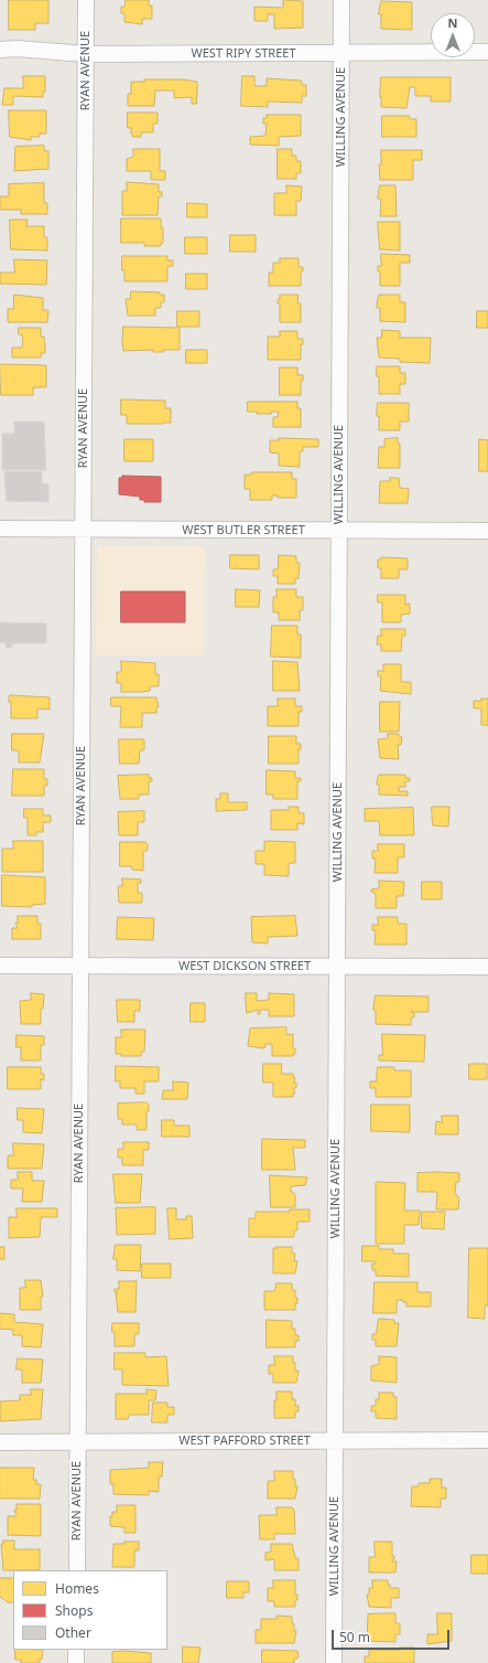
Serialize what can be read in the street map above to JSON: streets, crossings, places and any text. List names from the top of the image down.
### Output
{
  "streets": {
    "street": [
      "WEST RIPY STREET",
      "RYAN AVENUE",
      "WILLING AVENUE",
      "WEST BUTLER STREET",
      "WEST DICKSON STREET",
      "WEST PAFFORD STREET"
    ]
  },
  "crossings": [
    ["WEST RIPY STREET", "RYAN AVENUE"],
    ["WEST RIPY STREET", "WILLING AVENUE"],
    ["RYAN AVENUE", "WEST BUTLER STREET"],
    ["RYAN AVENUE", "WEST DICKSON STREET"],
    ["RYAN AVENUE", "WEST PAFFORD STREET"],
    ["WILLING AVENUE", "WEST BUTLER STREET"],
    ["WILLING AVENUE", "WEST DICKSON STREET"],
    ["WILLING AVENUE", "WEST PAFFORD STREET"]
  ],
  "legend": ["Homes", "Shops", "Other"],
  "scale_bar": "50 m",
  "north": "top"
}
